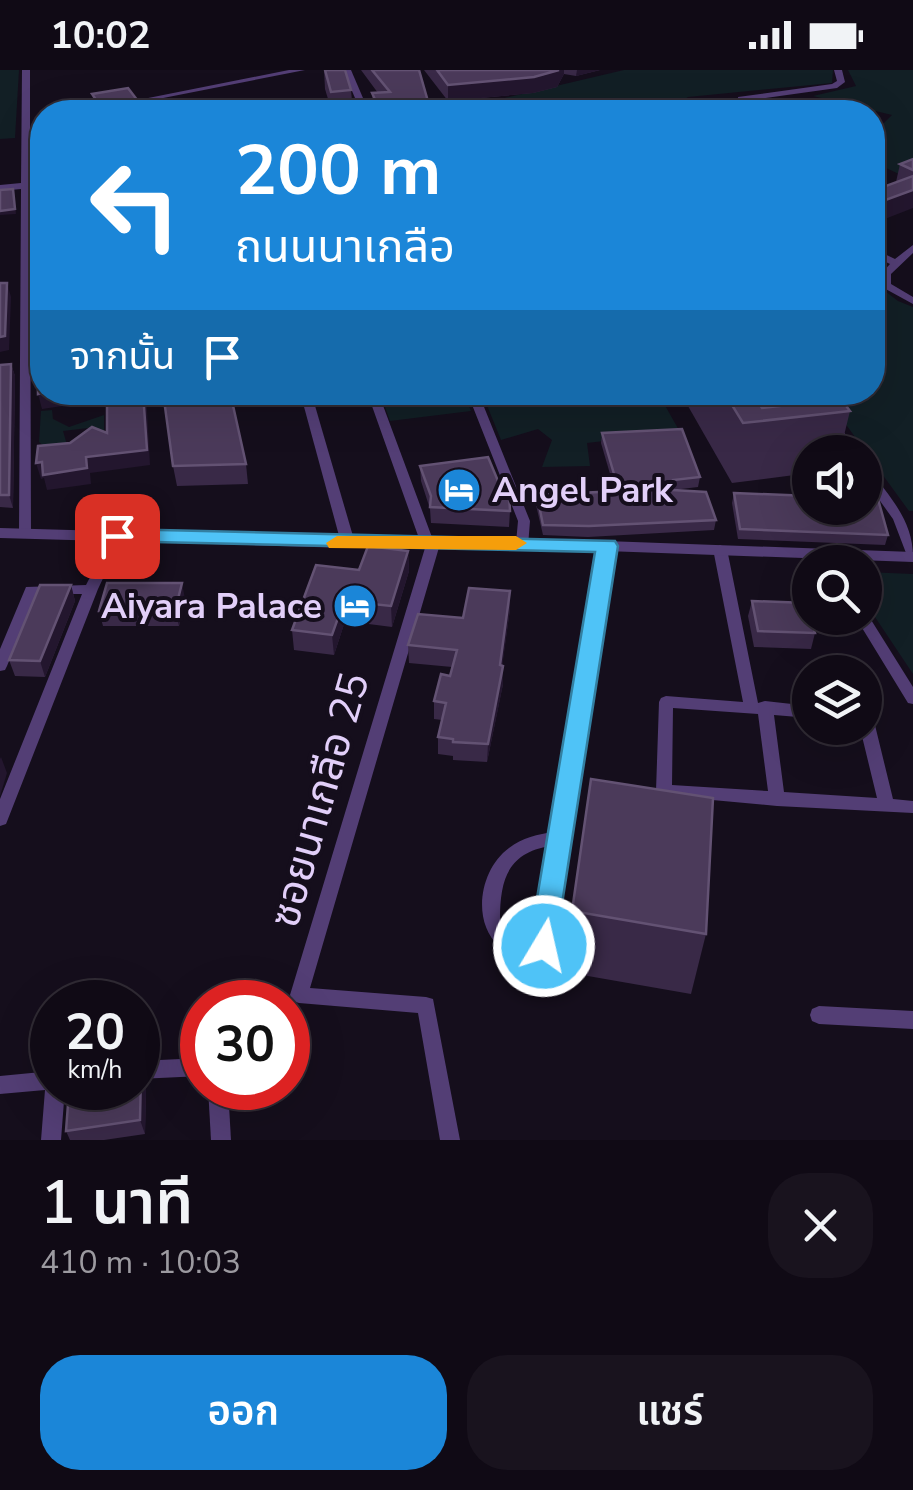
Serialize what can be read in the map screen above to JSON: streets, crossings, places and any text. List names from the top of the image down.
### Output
{
  "streets": {
    "street": ["ซอยนาเกลือ 25"]
  },
  "places": {
    "hotel": ["Angel Park", "Aiyara Palace"]
  },
  "page": {
    "status": "10:02",
    "turn": ["200 m", "ถนนนาเกลือ"],
    "then": "จากนั้น",
    "speed": "20 km/h",
    "limit": "30",
    "heading": ["1 นาที", "410 m · 10:03"],
    "buttons": ["ออก", "แชร์"]
  }
}
